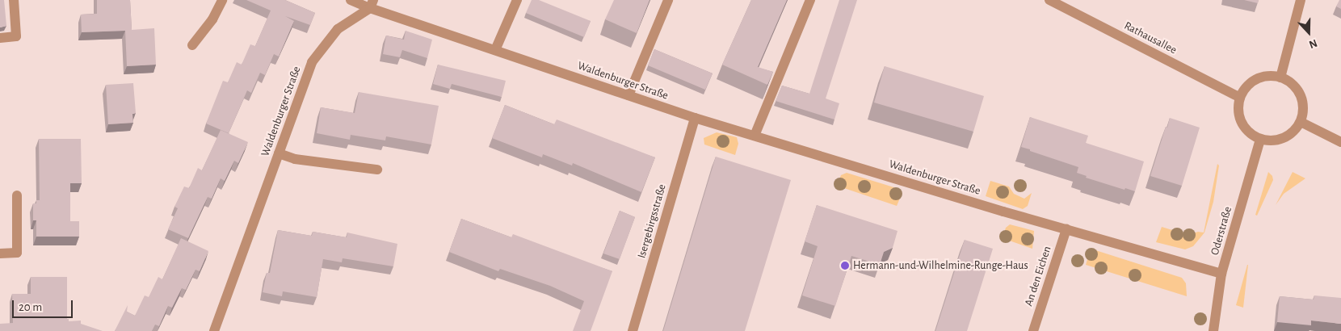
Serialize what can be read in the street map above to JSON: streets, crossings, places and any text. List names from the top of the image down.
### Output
{
  "streets": {
    "street": [
      "Rathausallee",
      "Waldenburger Straße",
      "Isergebirgsstraße",
      "Oderstraße",
      "An den Eichen"
    ]
  },
  "crossings": [
    ["Rathausallee", "Oderstraße"],
    ["Waldenburger Straße", "Isergebirgsstraße"],
    ["Waldenburger Straße", "Oderstraße"],
    ["Waldenburger Straße", "An den Eichen"]
  ],
  "places": ["Hermann-und-Wilhelmine-Runge-Haus"],
  "scale_bar": "20 m",
  "north": "bottom"
}
